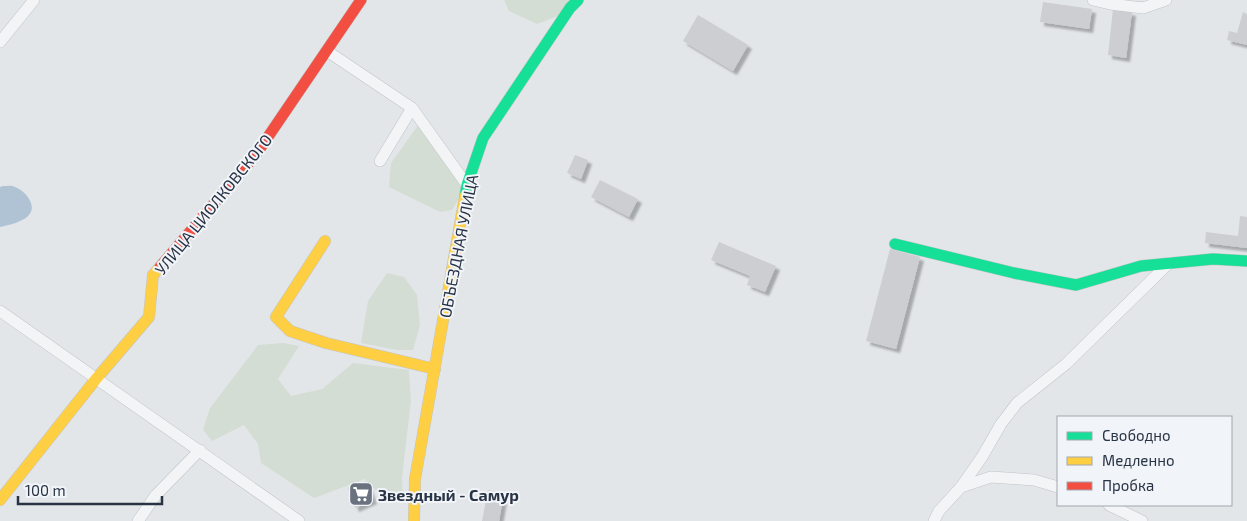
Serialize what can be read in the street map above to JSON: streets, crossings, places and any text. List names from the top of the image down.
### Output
{
  "streets": {
    "street": ["УЛИЦА ЦИОЛКОВСКОГО", "ОБЪЕЗДНАЯ УЛИЦА"]
  },
  "places": {
    "supermarket": ["Звездный - Самур"]
  },
  "legend": ["Свободно", "Медленно", "Пробка"],
  "scale_bar": "100 m"
}
